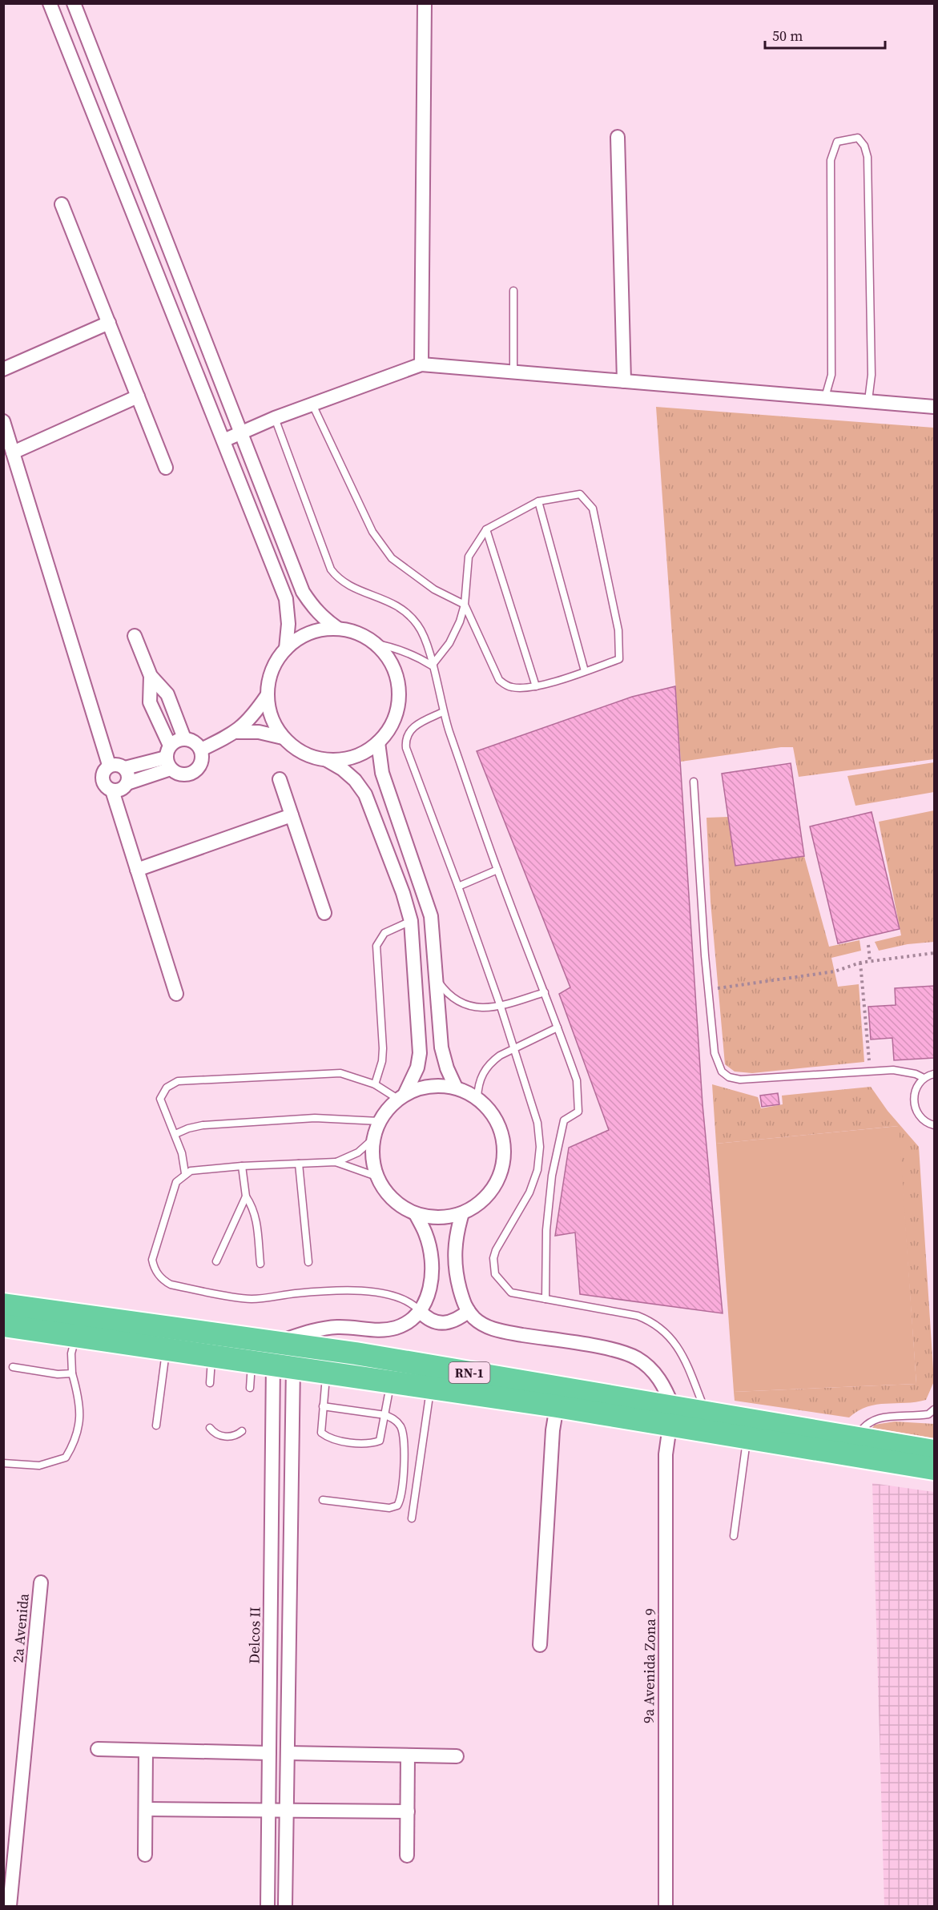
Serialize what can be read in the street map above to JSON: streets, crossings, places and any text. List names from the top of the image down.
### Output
{
  "streets": {
    "highway": ["RN-1"],
    "street": ["2a Avenida", "Delcos II", "9a Avenida Zona 9"]
  },
  "crossings": [
    ["RN-1", "Delcos II"],
    ["RN-1", "9a Avenida Zona 9"]
  ],
  "scale_bar": "50 m"
}
